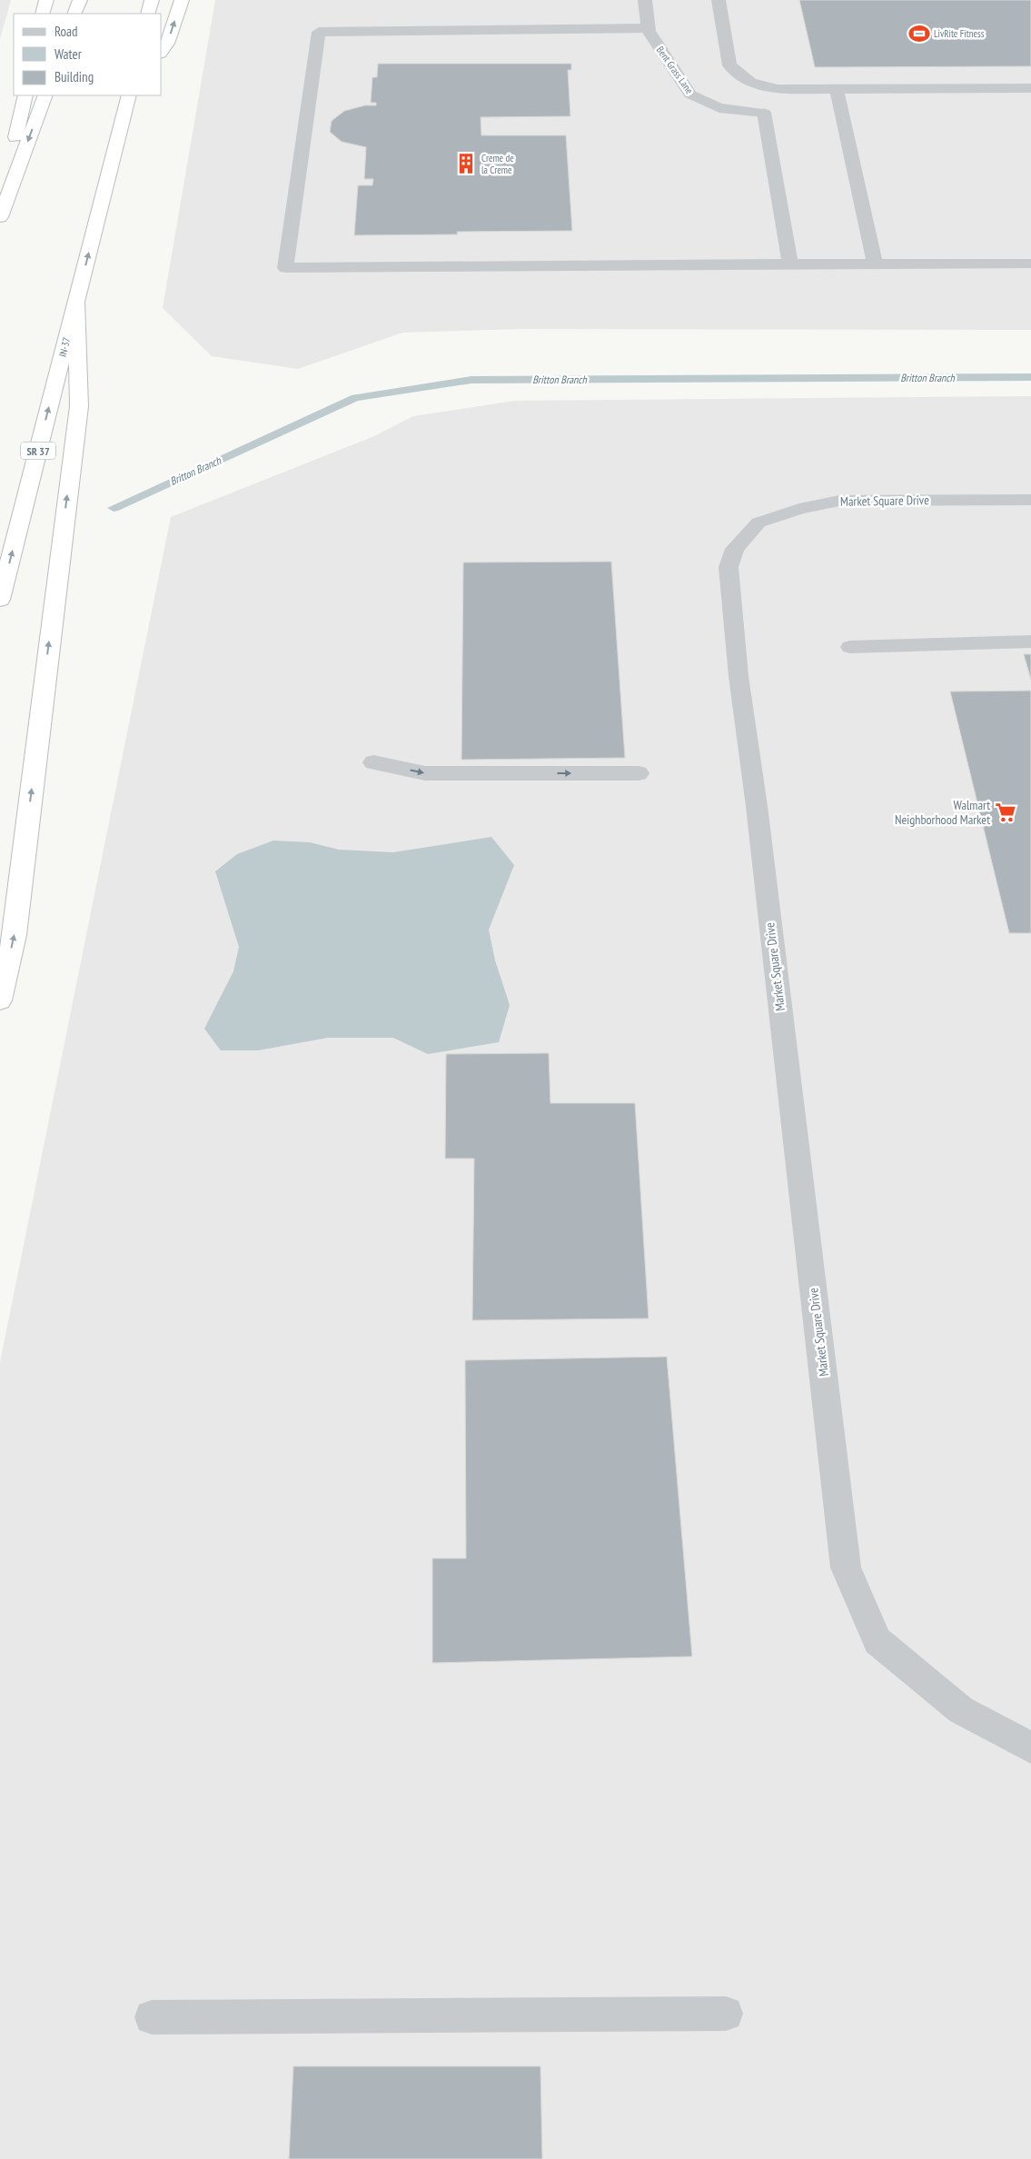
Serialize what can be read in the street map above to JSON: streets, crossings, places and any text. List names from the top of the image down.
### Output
{
  "streets": {
    "highway": ["IN-37", "SR 37"],
    "street": ["Bent Grass Lane", "Market Square Drive"]
  },
  "water": ["Britton Branch"],
  "places": {
    "sports": ["LivRite Fitness"],
    "building": ["Creme de la Creme"],
    "supermarket": ["Walmart Neighborhood Market"]
  },
  "legend": ["Road", "Water", "Building"]
}
